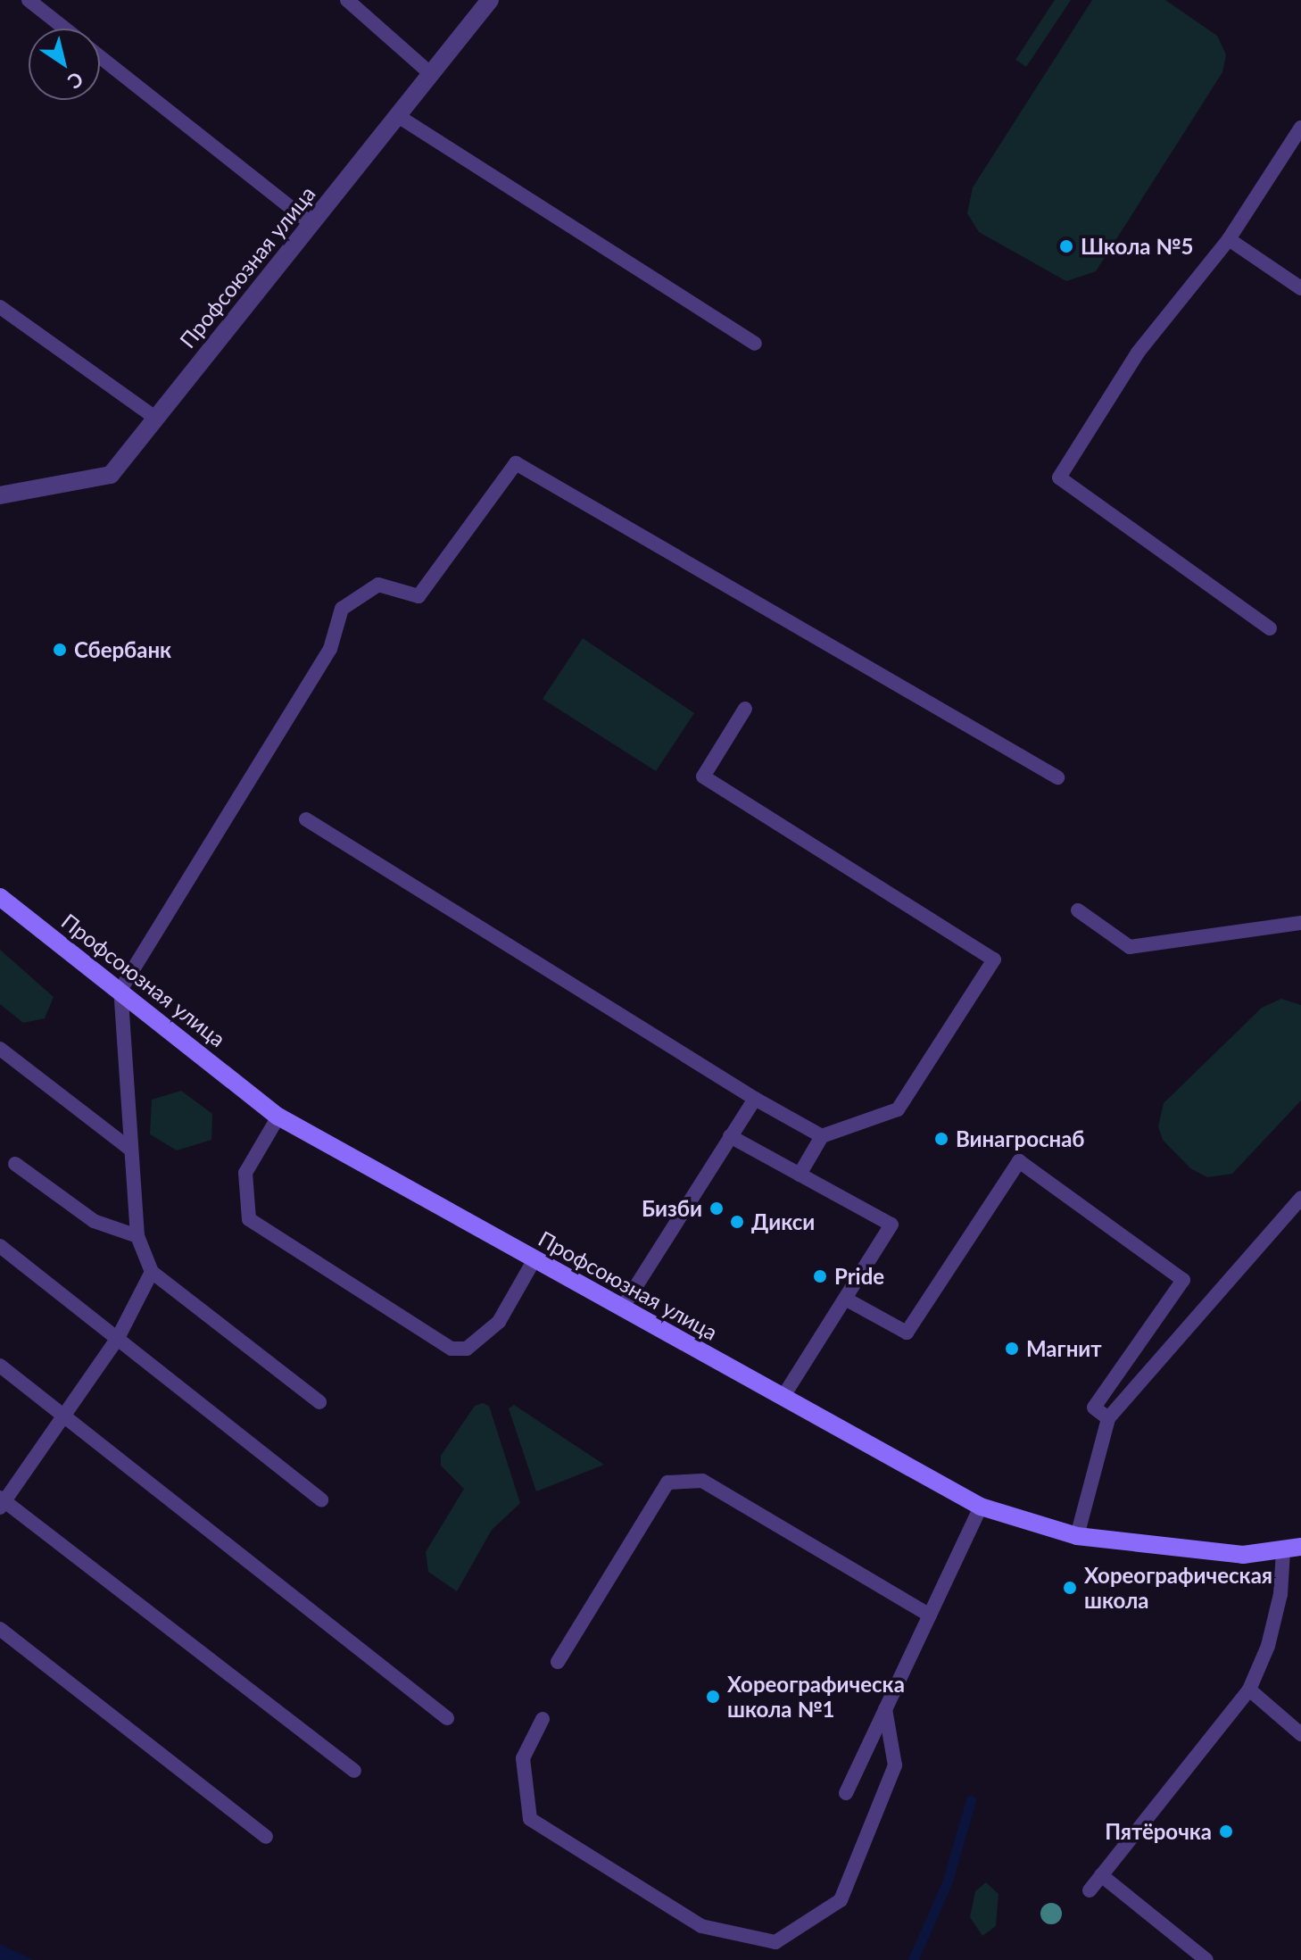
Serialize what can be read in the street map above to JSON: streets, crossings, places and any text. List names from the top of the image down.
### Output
{
  "streets": {
    "street": ["Профсоюзная улица"]
  },
  "places": [
    "Школа №5",
    "Сбербанк",
    "Винагроснаб",
    "Бизби",
    "Дикси",
    "Pride",
    "Магнит",
    "Хореографическая школа",
    "Хореографическа школа №1",
    "Пятёрочка"
  ],
  "north": "bottom right"
}
